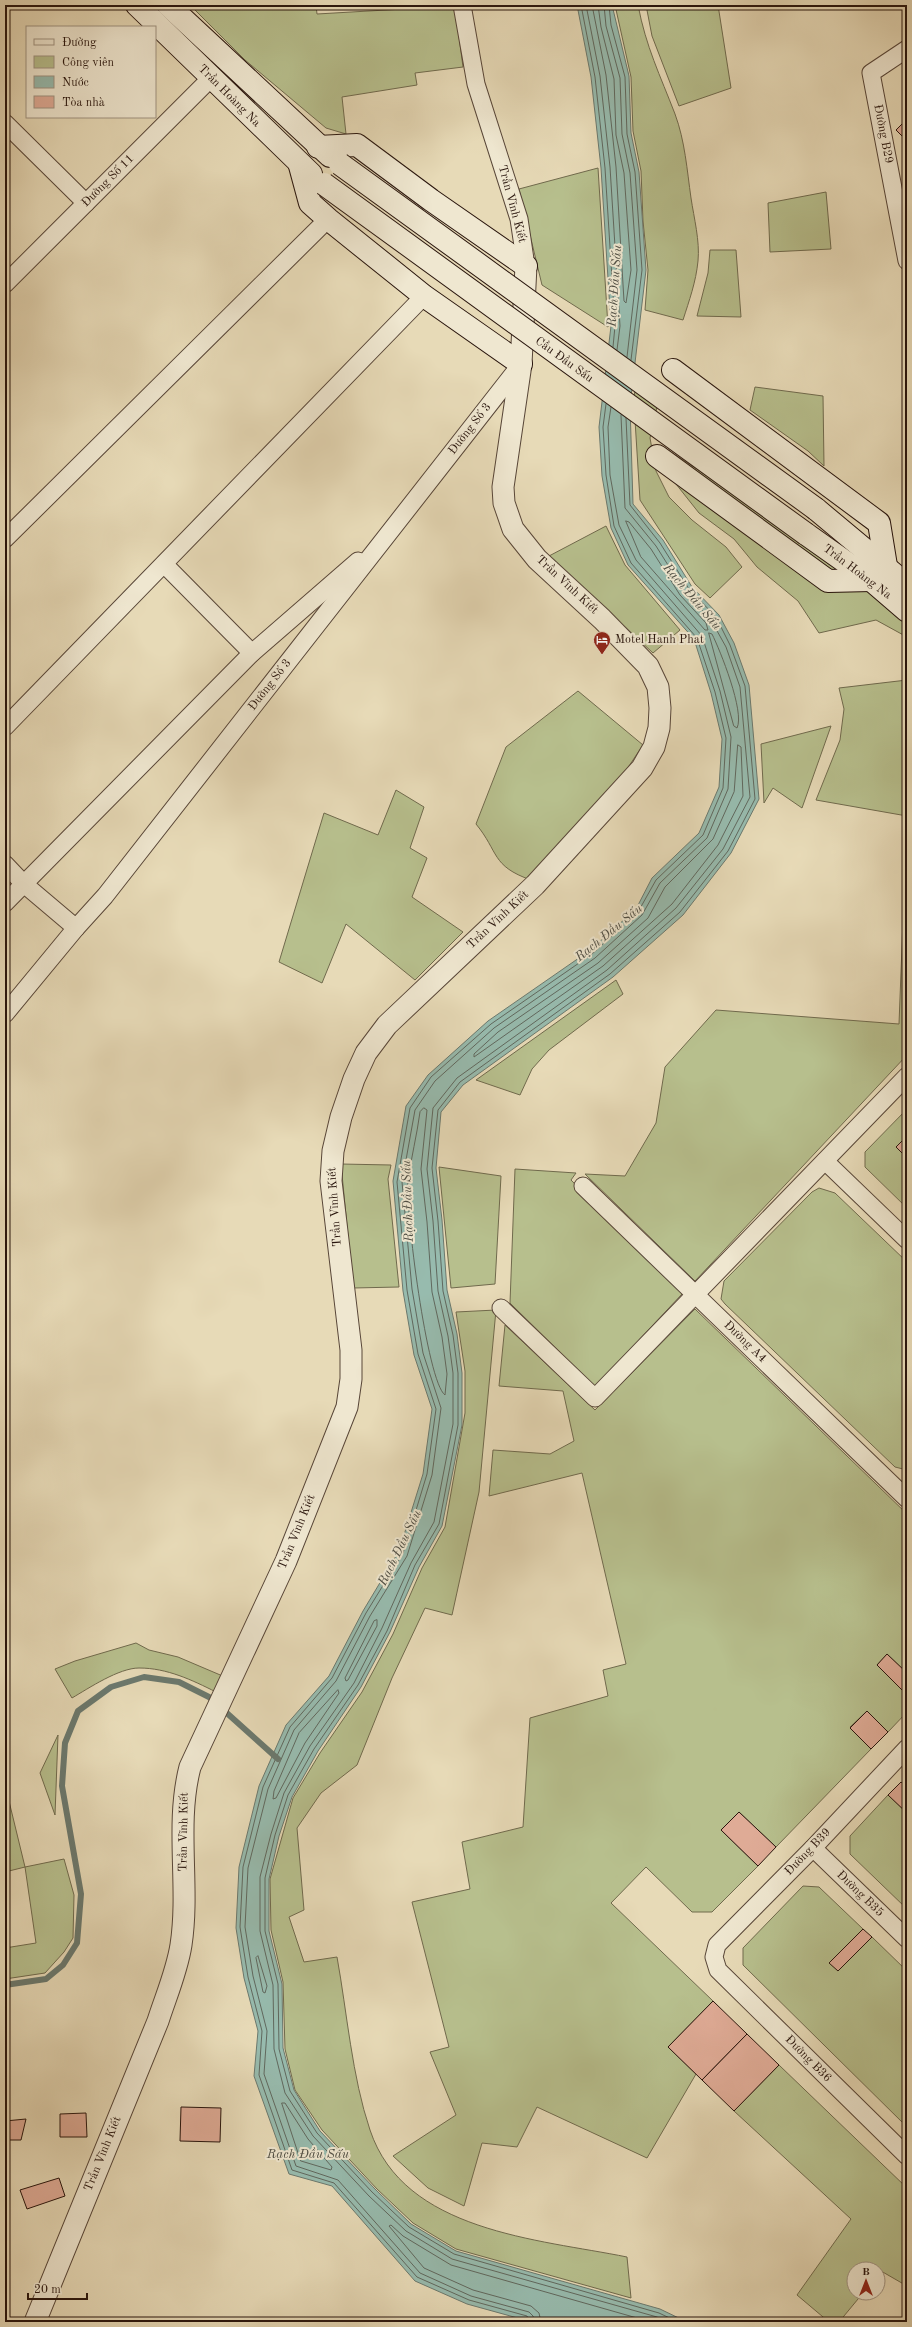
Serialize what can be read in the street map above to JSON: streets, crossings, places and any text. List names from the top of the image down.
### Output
{
  "streets": {
    "main road": ["Trần Hoàng Na", "Cầu Đầu Sấu"],
    "street": [
      "Đường B29",
      "Đường Số 11",
      "Trần Vĩnh Kiết",
      "Đường Số 3",
      "Đường A4",
      "Đường B39",
      "Đường B35",
      "Đường B36"
    ]
  },
  "crossings": [
    ["Trần Hoàng Na", "Đường Số 11"],
    ["Trần Hoàng Na", "Cầu Đầu Sấu"],
    ["Trần Vĩnh Kiết", "Đường Số 3"],
    ["Đường B39", "Đường B35"],
    ["Đường B39", "Đường B36"]
  ],
  "water": ["Rạch Đầu Sấu"],
  "places": {
    "hotel": ["Motel Hanh Phat"]
  },
  "legend": [
    "Đường",
    "Công viên",
    "Nước",
    "Tòa nhà"
  ],
  "scale_bar": "20 m",
  "north": "top"
}
